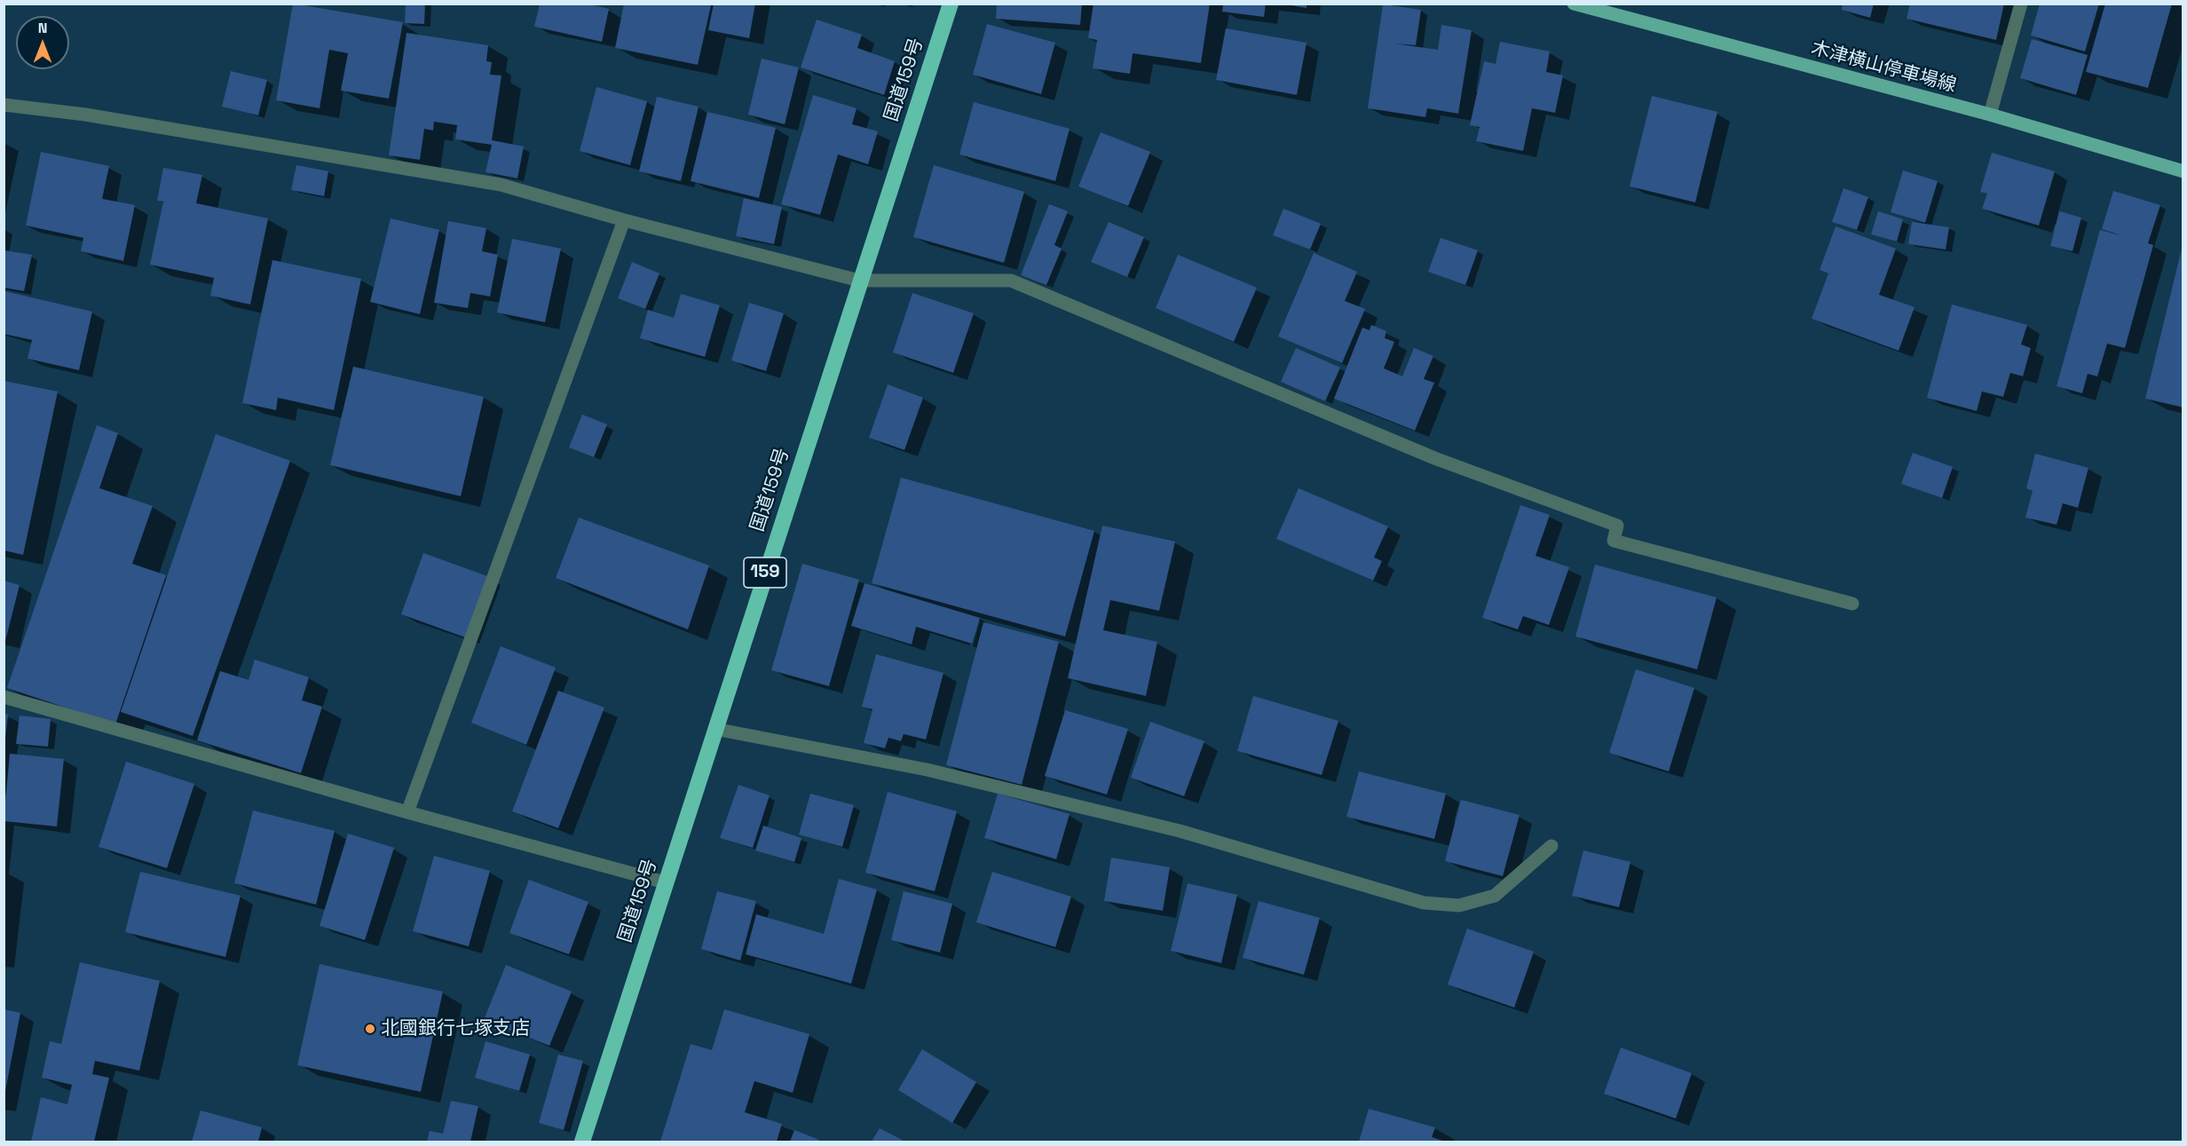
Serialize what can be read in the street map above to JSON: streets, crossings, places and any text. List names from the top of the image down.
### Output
{
  "streets": {
    "highway": ["国道159号", "159"],
    "main road": ["木津横山停車場線"]
  },
  "places": ["北國銀行七塚支店"],
  "north": "top"
}
